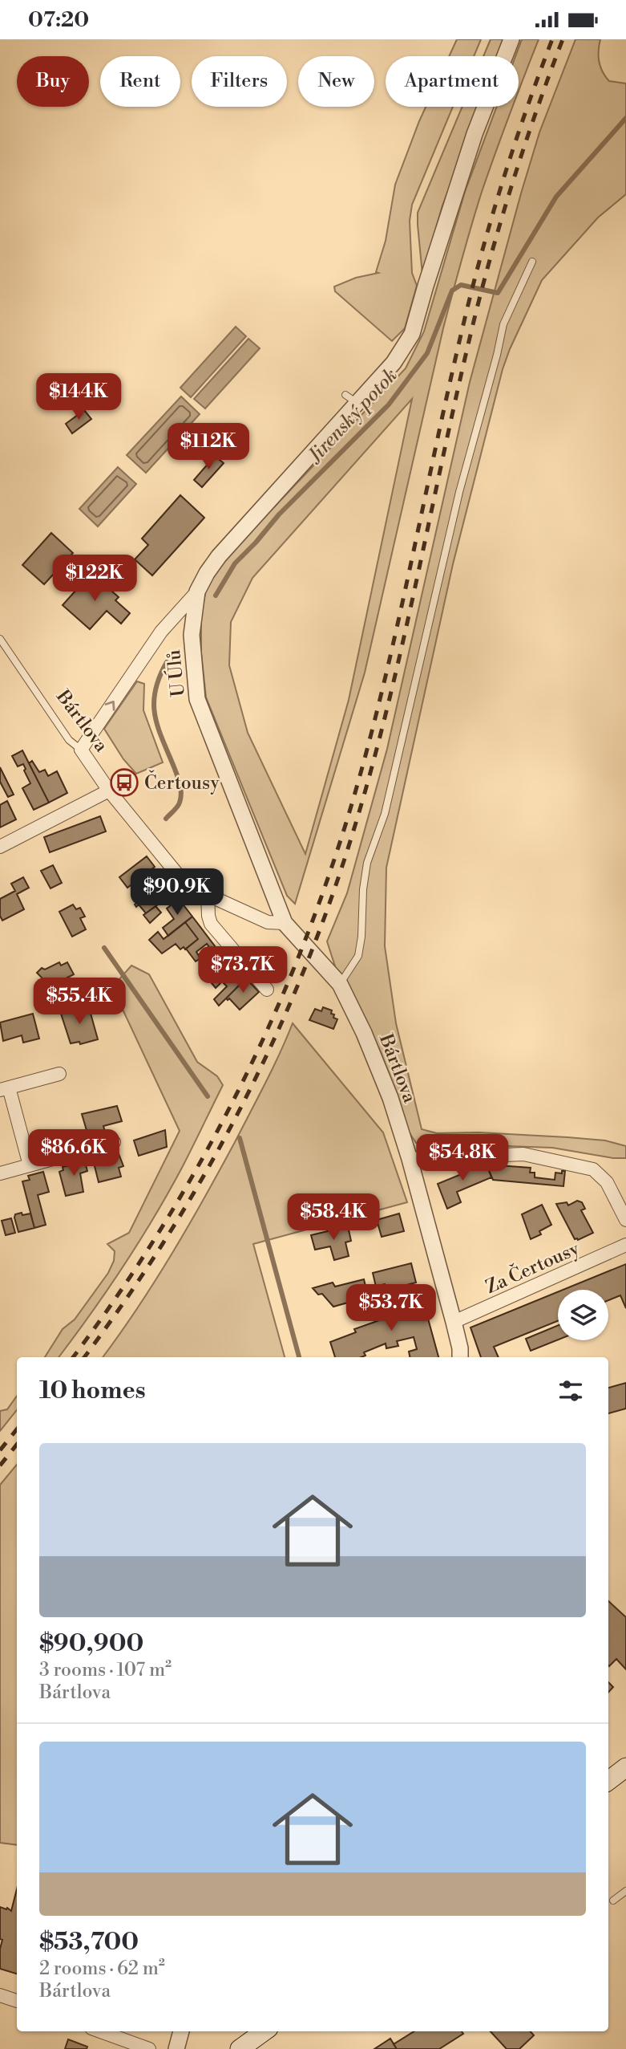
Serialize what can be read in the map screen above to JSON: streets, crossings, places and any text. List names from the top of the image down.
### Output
{
  "streets": {
    "street": ["U Úlů", "Bártlova", "Za Čertousy"]
  },
  "crossings": [
    ["U Úlů", "Bártlova"],
    ["Bártlova", "Za Čertousy"]
  ],
  "one_way": ["U Úlů"],
  "water": ["Jirenský potok"],
  "places": {
    "bus stop": ["Čertousy"]
  },
  "page": {
    "status": "07:20",
    "chip": [
      "Buy",
      "Rent",
      "Filters",
      "New",
      "Apartment"
    ],
    "price": [
      "$144K",
      "$112K",
      "$122K",
      "$90.9K",
      "$73.7K",
      "$55.4K",
      "$86.6K",
      "$54.8K",
      "$58.4K",
      "$53.7K"
    ],
    "heading": "10 homes",
    "list": [
      {
        "name": "$90,900",
        "note": "3 rooms · 107 m² · Bártlova"
      },
      {
        "name": "$53,700",
        "note": "2 rooms · 62 m² · Bártlova"
      }
    ]
  }
}
